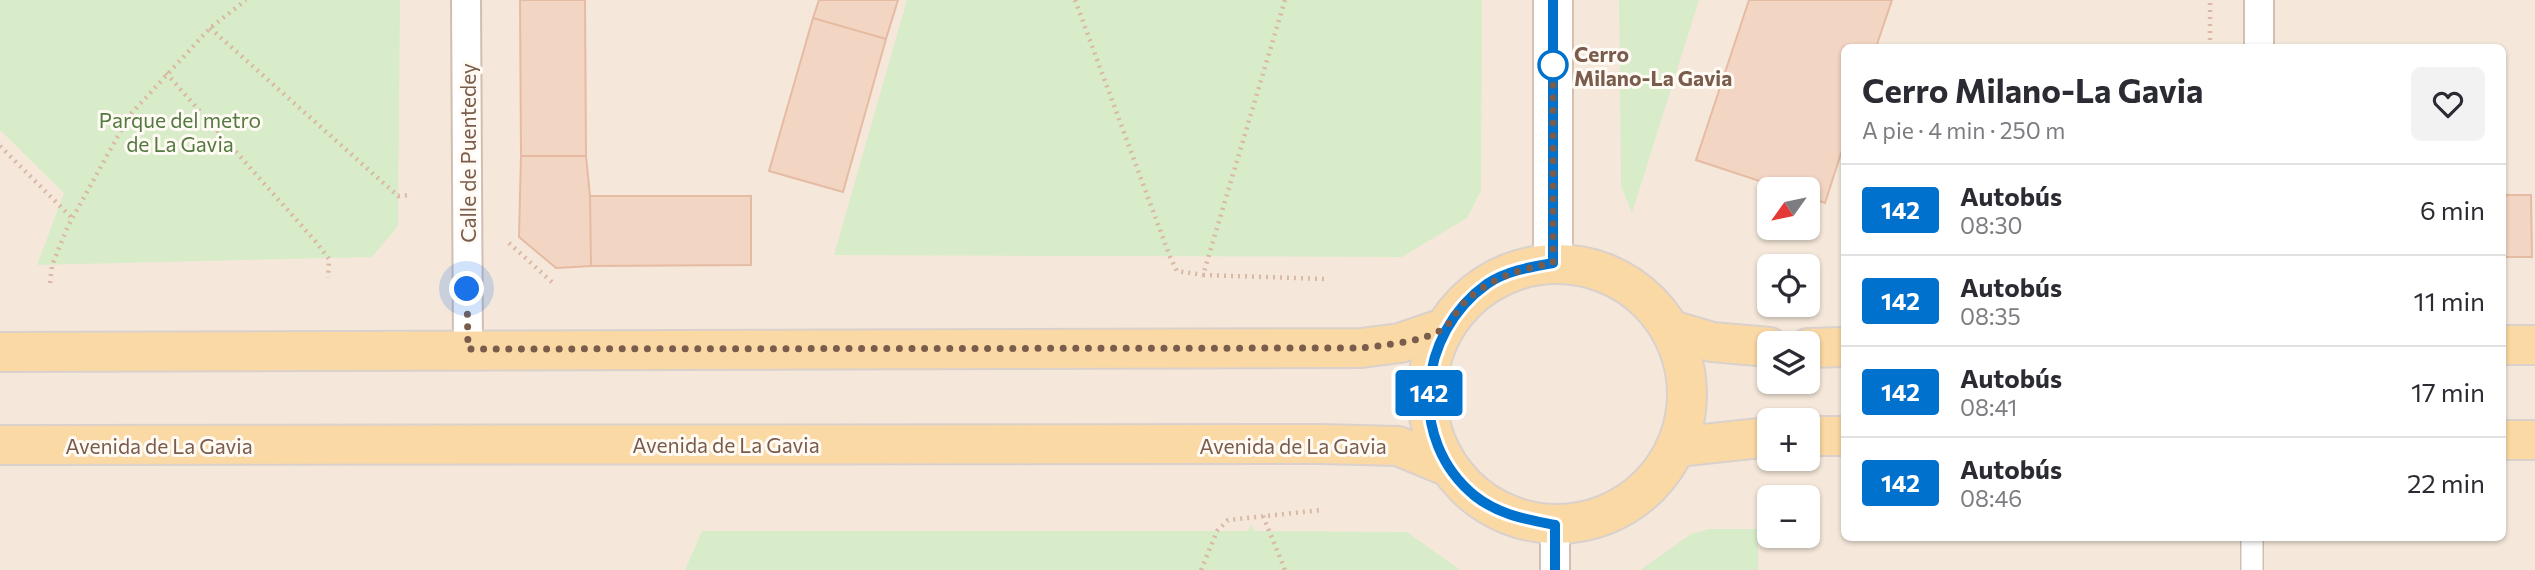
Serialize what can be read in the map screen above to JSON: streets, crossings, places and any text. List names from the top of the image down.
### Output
{
  "streets": {
    "main road": ["Avenida de La Gavia"],
    "street": ["Calle de Puentedey"]
  },
  "parks": ["Parque del metro de La Gavia"],
  "places": ["Cerro Milano-La Gavia"],
  "lines": ["bus line 142"],
  "north": "bottom left",
  "page": {
    "on_map": "142",
    "heading": ["Cerro Milano-La Gavia", "A pie · 4 min · 250 m"],
    "list": [
      {
        "mark": "142",
        "name": "Autobús",
        "note": "08:30",
        "value": "6 min"
      },
      {
        "mark": "142",
        "name": "Autobús",
        "note": "08:35",
        "value": "11 min"
      },
      {
        "mark": "142",
        "name": "Autobús",
        "note": "08:41",
        "value": "17 min"
      },
      {
        "mark": "142",
        "name": "Autobús",
        "note": "08:46",
        "value": "22 min"
      }
    ],
    "map_buttons": ["+", "−"]
  }
}
